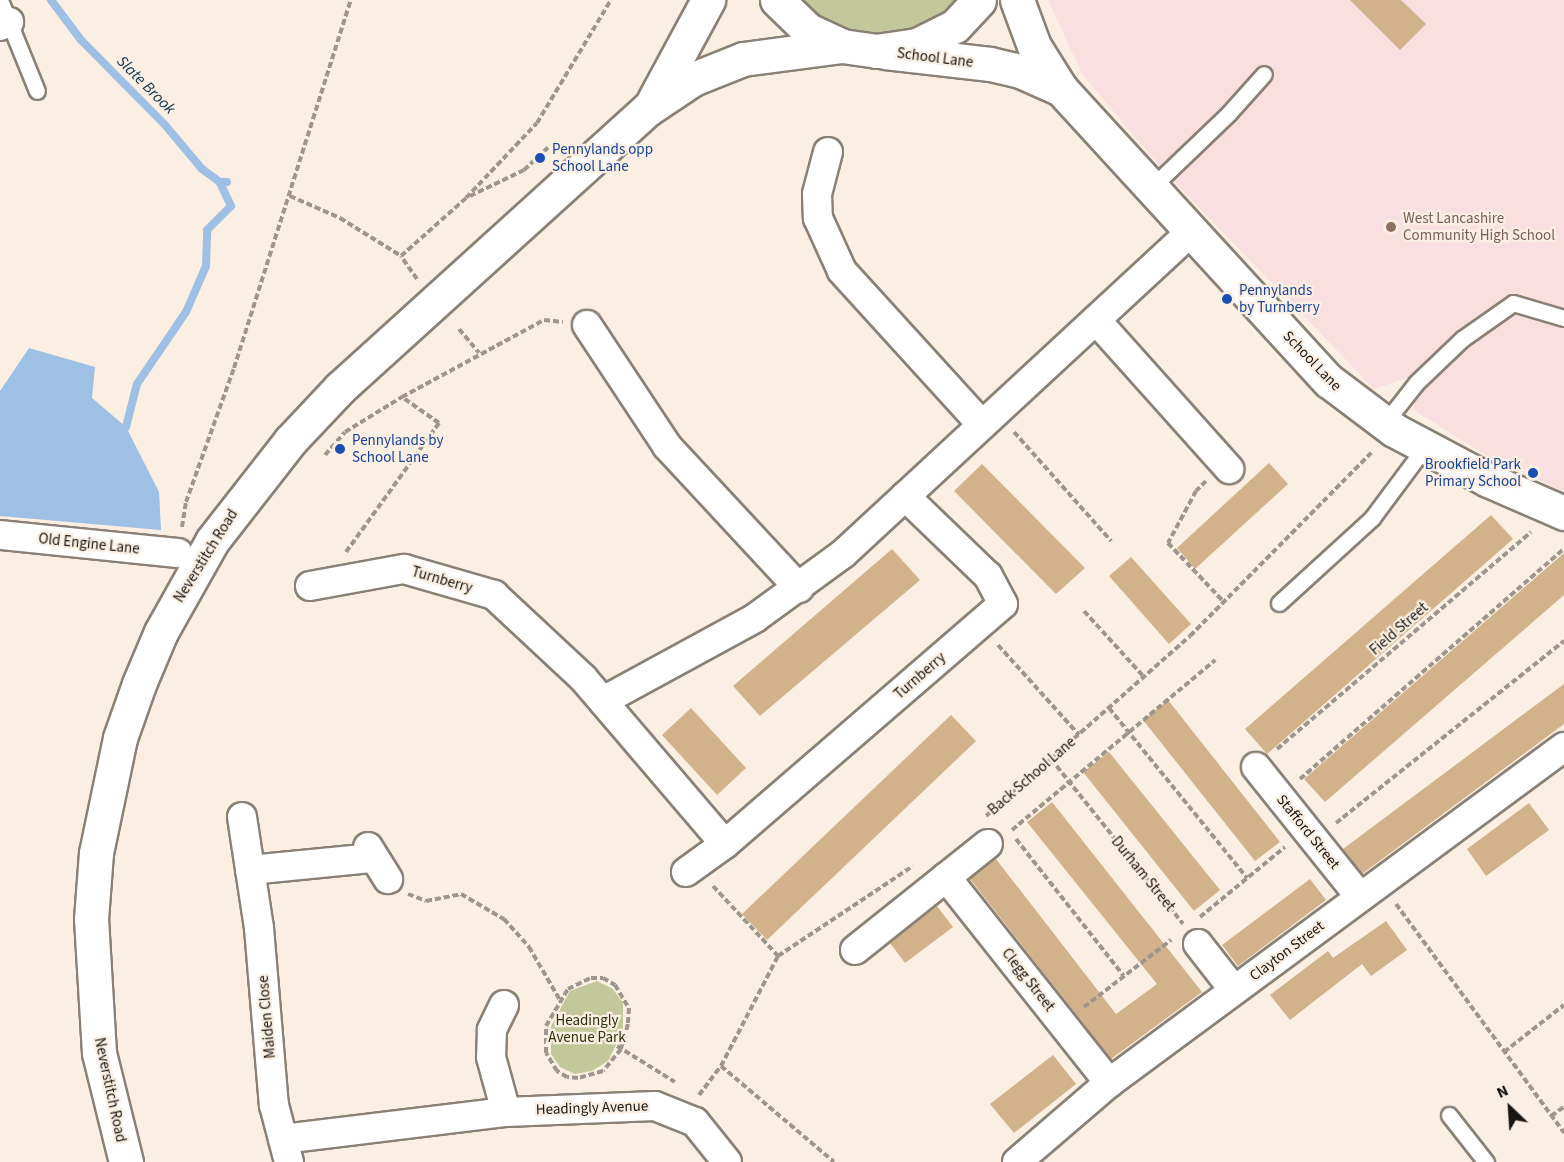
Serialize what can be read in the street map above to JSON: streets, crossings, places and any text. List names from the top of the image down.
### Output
{
  "streets": {
    "main road": ["School Lane", "Neverstitch Road"],
    "street": [
      "Old Engine Lane",
      "Turnberry",
      "Stafford Street",
      "Clayton Street",
      "Clegg Street",
      "Maiden Close",
      "Headingly Avenue"
    ],
    "path": ["Field Street", "Back School Lane", "Durham Street"]
  },
  "crossings": [
    ["School Lane", "Field Street"],
    ["School Lane", "Back School Lane"],
    ["Field Street", "Stafford Street"],
    ["Back School Lane", "Durham Street"],
    ["Stafford Street", "Clayton Street"],
    ["Clayton Street", "Clegg Street"],
    ["Maiden Close", "Headingly Avenue"]
  ],
  "water": ["Slate Brook"],
  "parks": ["Headingly Avenue Park"],
  "places": [
    "Pennylands opp School Lane",
    "West Lancashire Community High School",
    "Pennylands by Turnberry",
    "Pennylands by School Lane",
    "Brookfield Park Primary School"
  ],
  "north": "top left"
}
